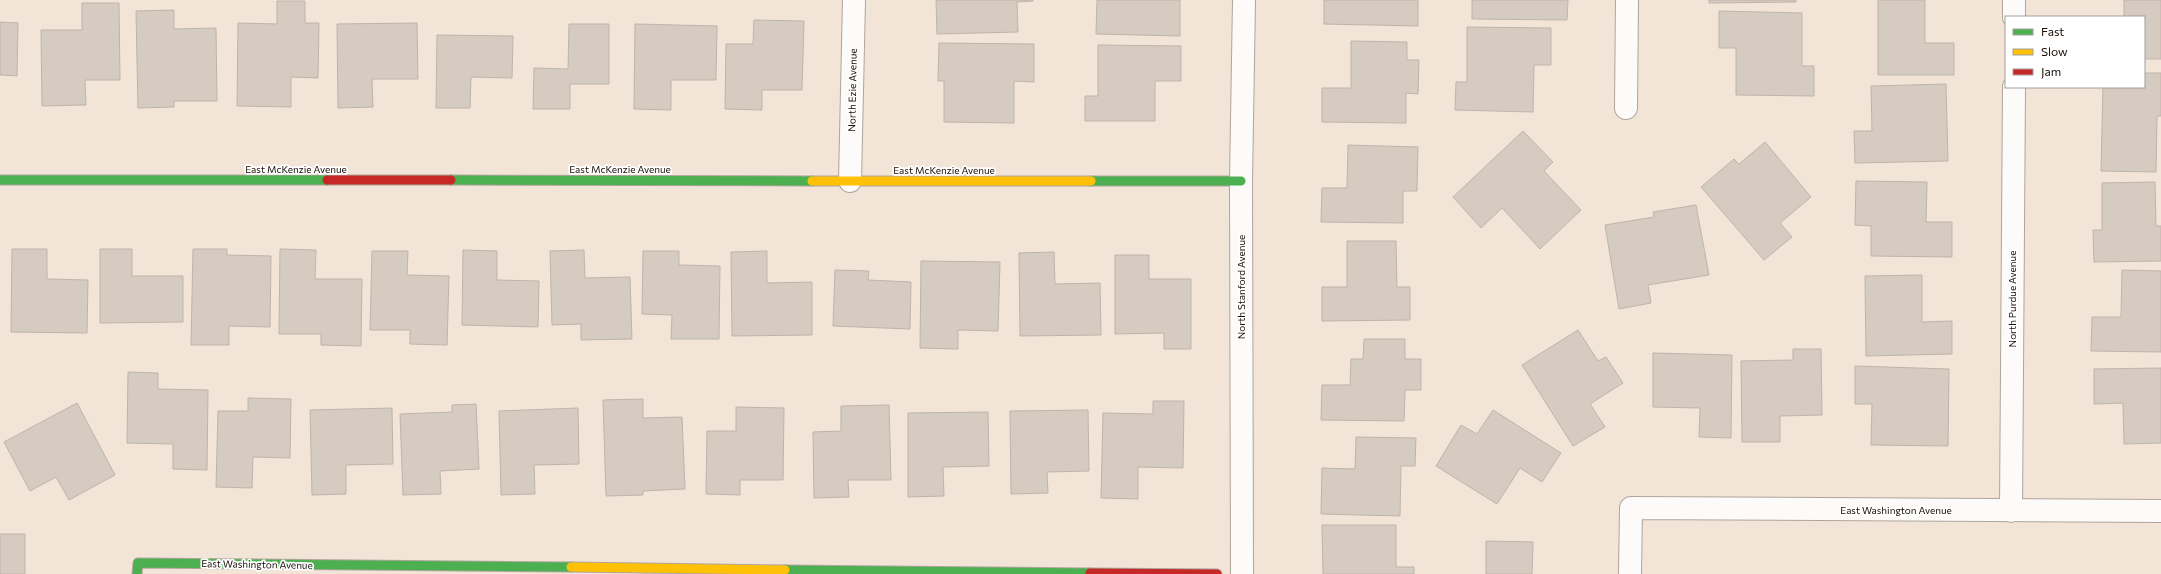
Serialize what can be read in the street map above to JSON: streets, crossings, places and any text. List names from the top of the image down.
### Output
{
  "streets": {
    "street": [
      "North Ezie Avenue",
      "East McKenzie Avenue",
      "North Stanford Avenue",
      "North Purdue Avenue",
      "East Washington Avenue"
    ]
  },
  "crossings": [
    ["North Ezie Avenue", "East McKenzie Avenue"],
    ["East McKenzie Avenue", "North Stanford Avenue"],
    ["North Purdue Avenue", "East Washington Avenue"]
  ],
  "legend": ["Fast", "Slow", "Jam"]
}
